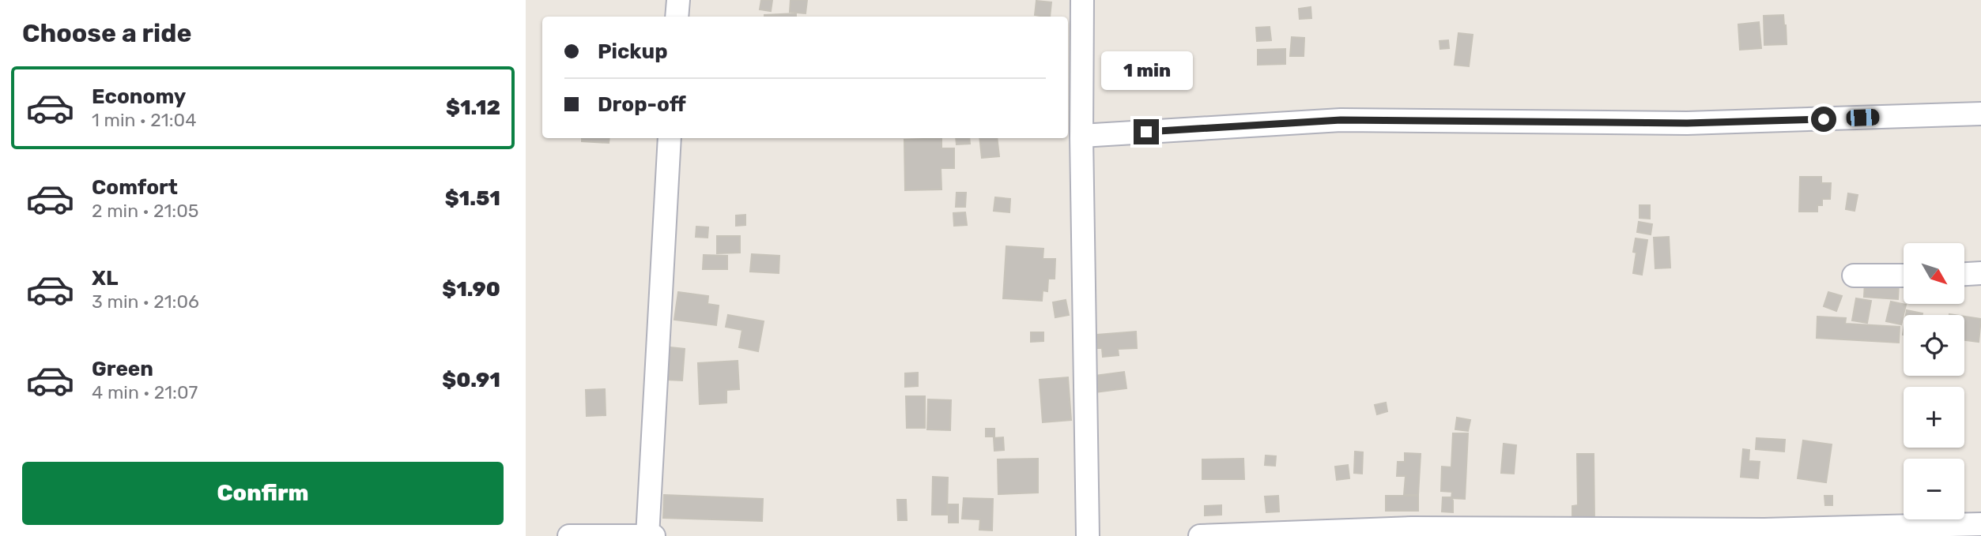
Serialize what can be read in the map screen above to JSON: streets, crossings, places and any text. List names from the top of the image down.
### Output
{
  "north": "bottom right",
  "page": {
    "heading": "Choose a ride",
    "banner": ["Pickup", "Drop-off"],
    "bubble": "1 min",
    "list": [
      {
        "name": "Economy",
        "note": "1 min · 21:04",
        "value": "$1.12"
      },
      {
        "name": "Comfort",
        "note": "2 min · 21:05",
        "value": "$1.51"
      },
      {
        "name": "XL",
        "note": "3 min · 21:06",
        "value": "$1.90"
      },
      {
        "name": "Green",
        "note": "4 min · 21:07",
        "value": "$0.91"
      }
    ],
    "map_buttons": ["+", "−"],
    "buttons": "Confirm"
  }
}
